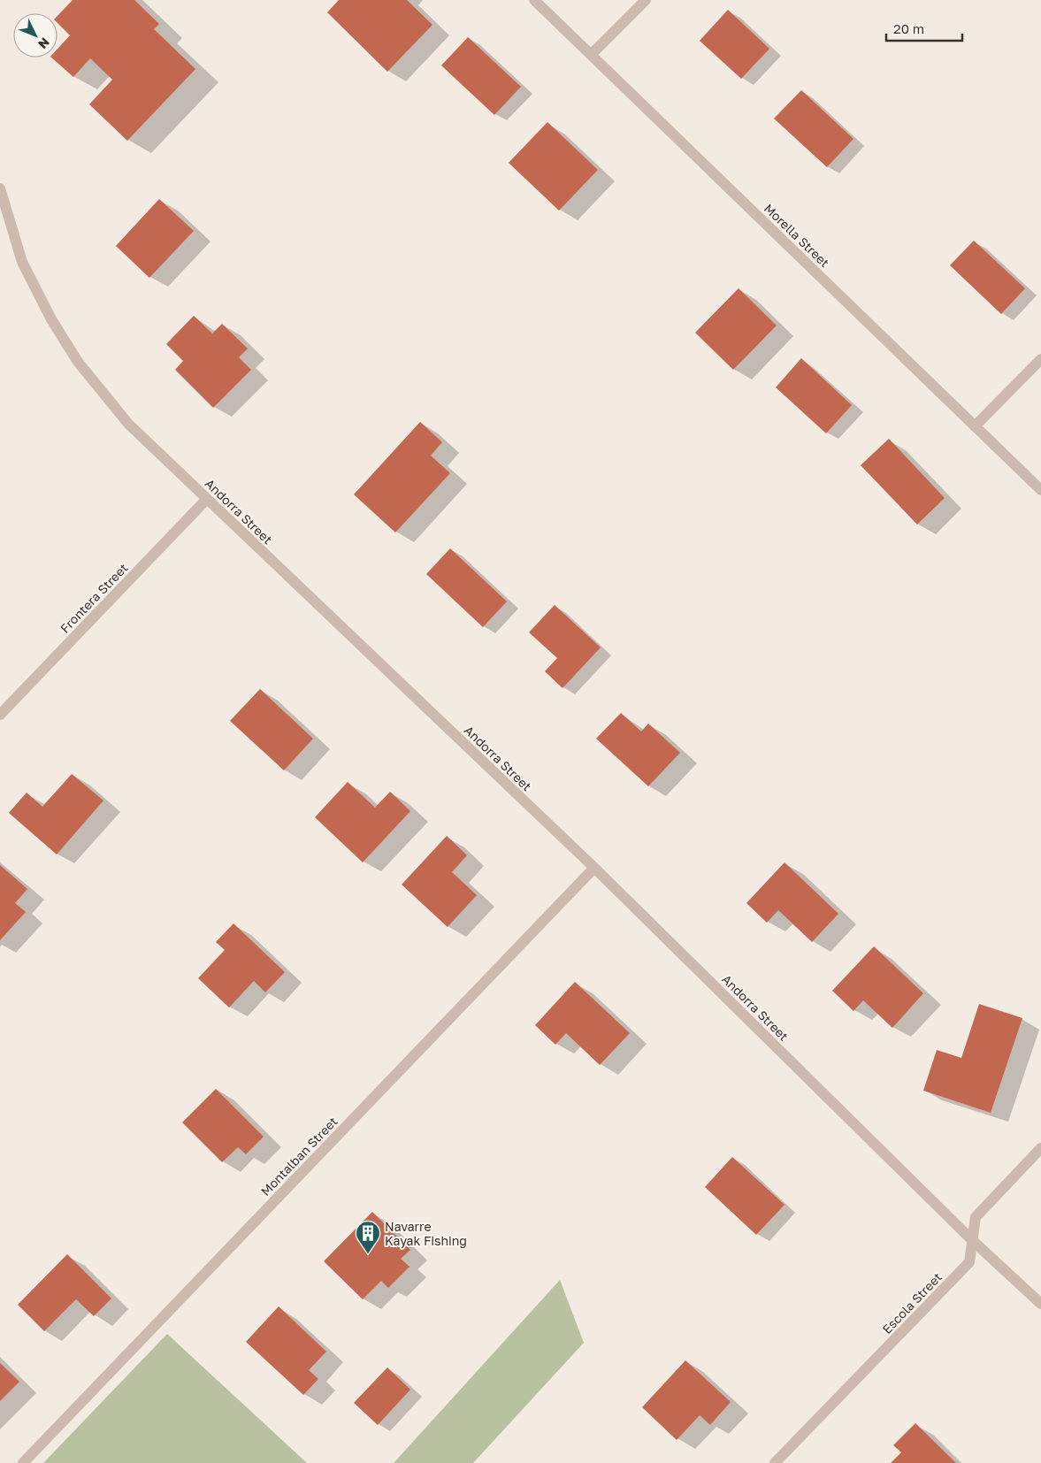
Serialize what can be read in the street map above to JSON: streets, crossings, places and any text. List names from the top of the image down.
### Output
{
  "streets": {
    "street": [
      "Morella Street",
      "Andorra Street",
      "Frontera Street",
      "Montalban Street",
      "Escola Street"
    ]
  },
  "crossings": [
    ["Andorra Street", "Frontera Street"],
    ["Andorra Street", "Montalban Street"],
    ["Andorra Street", "Escola Street"]
  ],
  "places": {
    "building": ["Navarre Kayak Fishing"]
  },
  "scale_bar": "20 m",
  "north": "bottom right"
}
